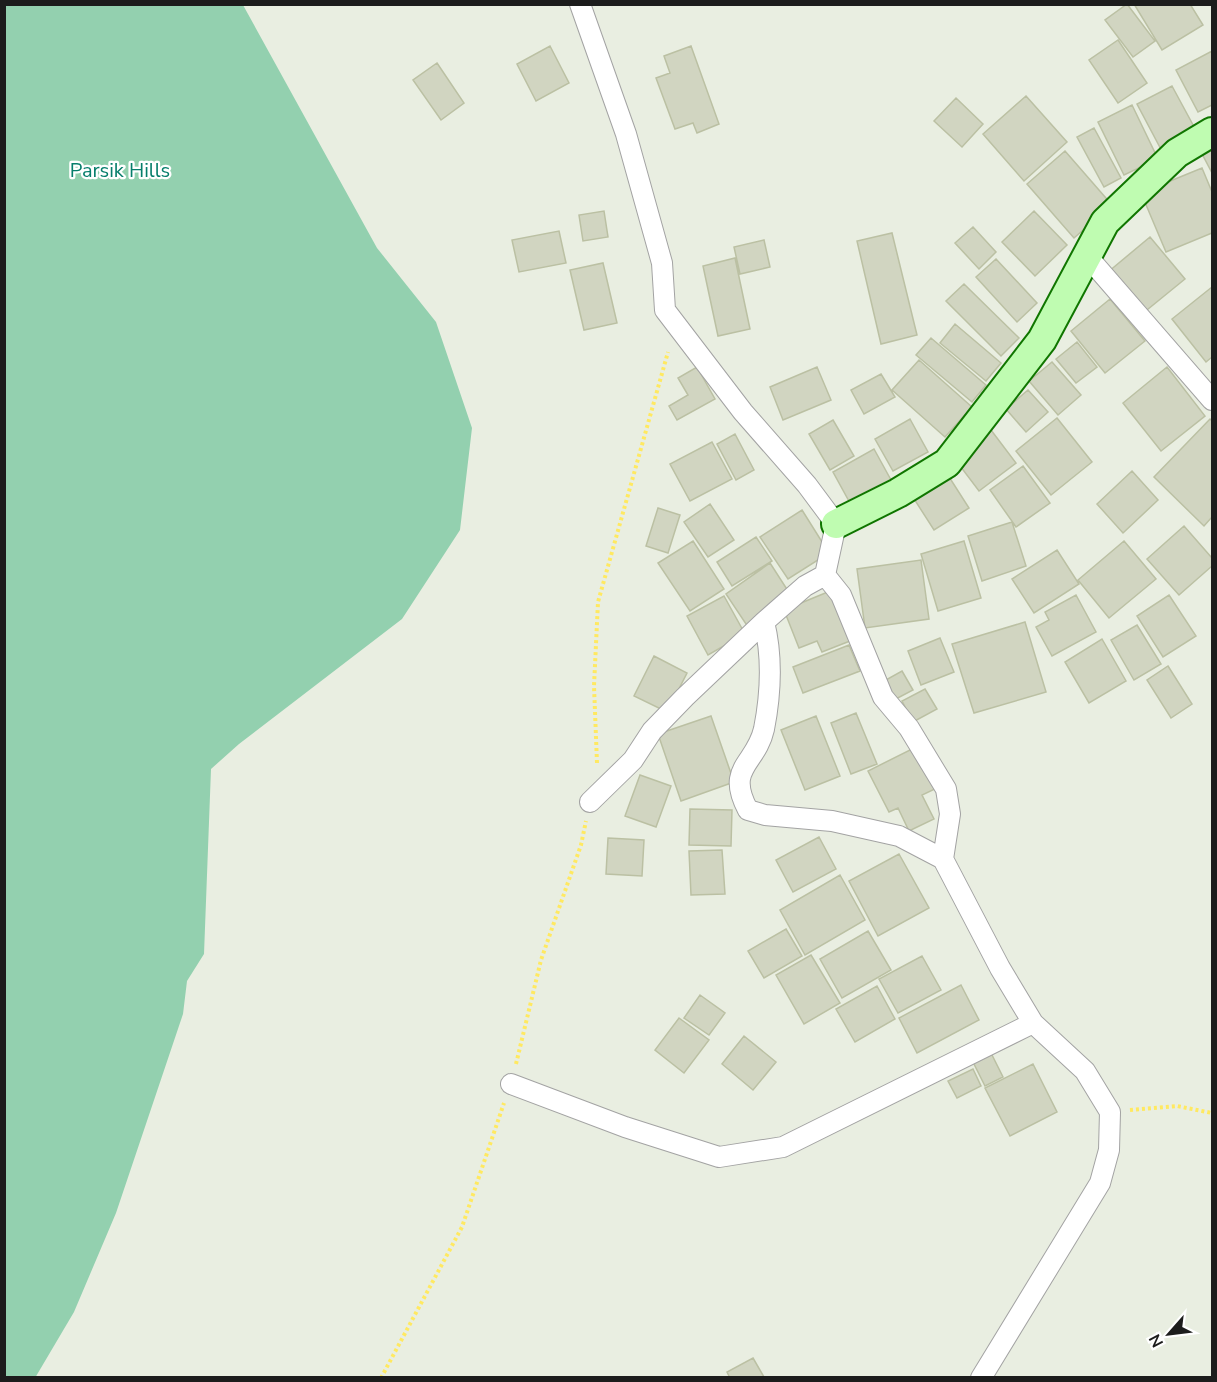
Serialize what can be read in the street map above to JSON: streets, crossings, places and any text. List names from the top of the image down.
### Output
{
  "parks": ["Parsik Hills"],
  "north": "bottom left"
}
